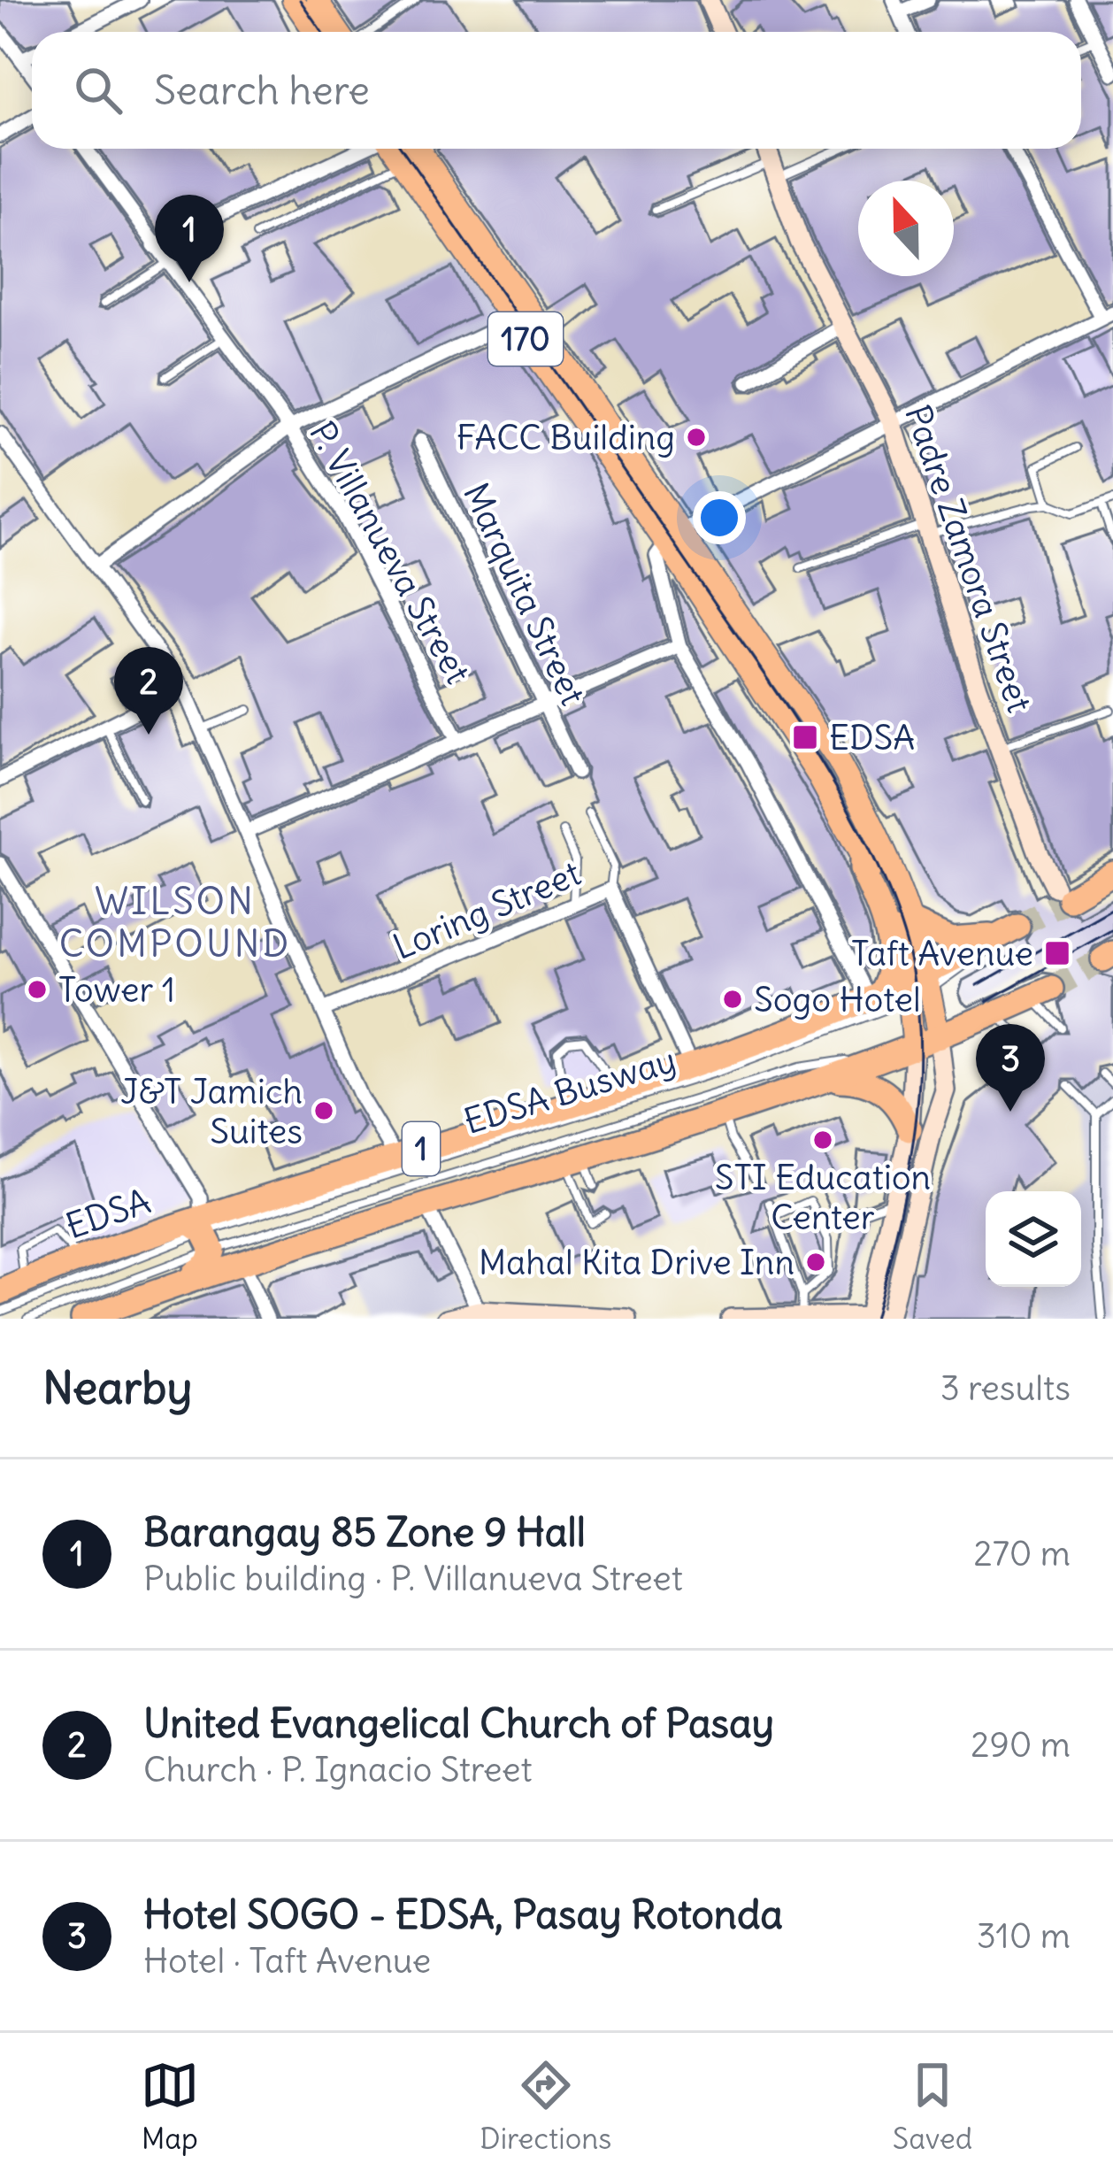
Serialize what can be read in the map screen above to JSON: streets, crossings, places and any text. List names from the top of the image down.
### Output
{
  "streets": {
    "highway": ["1", "EDSA"],
    "main road": ["170"],
    "street": [
      "P. Villanueva Street",
      "Padre Zamora Street",
      "Marquita Street",
      "Loring Street"
    ],
    "lane": ["EDSA Busway"]
  },
  "crossings": [
    ["170", "EDSA Busway"],
    ["170", "1"],
    ["170", "EDSA"],
    ["Loring Street", "EDSA"],
    ["EDSA Busway", "1"],
    ["EDSA Busway", "EDSA"]
  ],
  "districts": ["WILSON COMPOUND"],
  "places": {
    "other": [
      "FACC Building",
      "Tower 1",
      "Sogo Hotel",
      "J&T Jamich Suites",
      "STI Education Center",
      "Mahal Kita Drive Inn"
    ],
    "transit": ["EDSA", "Taft Avenue"]
  },
  "north": "top",
  "page": {
    "search": "Search here",
    "pins": ["1", "2", "3"],
    "heading": ["Nearby", "3 results"],
    "list": [
      {
        "mark": "1",
        "name": "Barangay 85 Zone 9 Hall",
        "note": "Public building · P. Villanueva Street",
        "value": "270 m"
      },
      {
        "mark": "2",
        "name": "United Evangelical Church of Pasay",
        "note": "Church · P. Ignacio Street",
        "value": "290 m"
      },
      {
        "mark": "3",
        "name": "Hotel SOGO - EDSA, Pasay Rotonda",
        "note": "Hotel · Taft Avenue",
        "value": "310 m"
      }
    ],
    "nav": ["Map", "Directions", "Saved"]
  }
}
